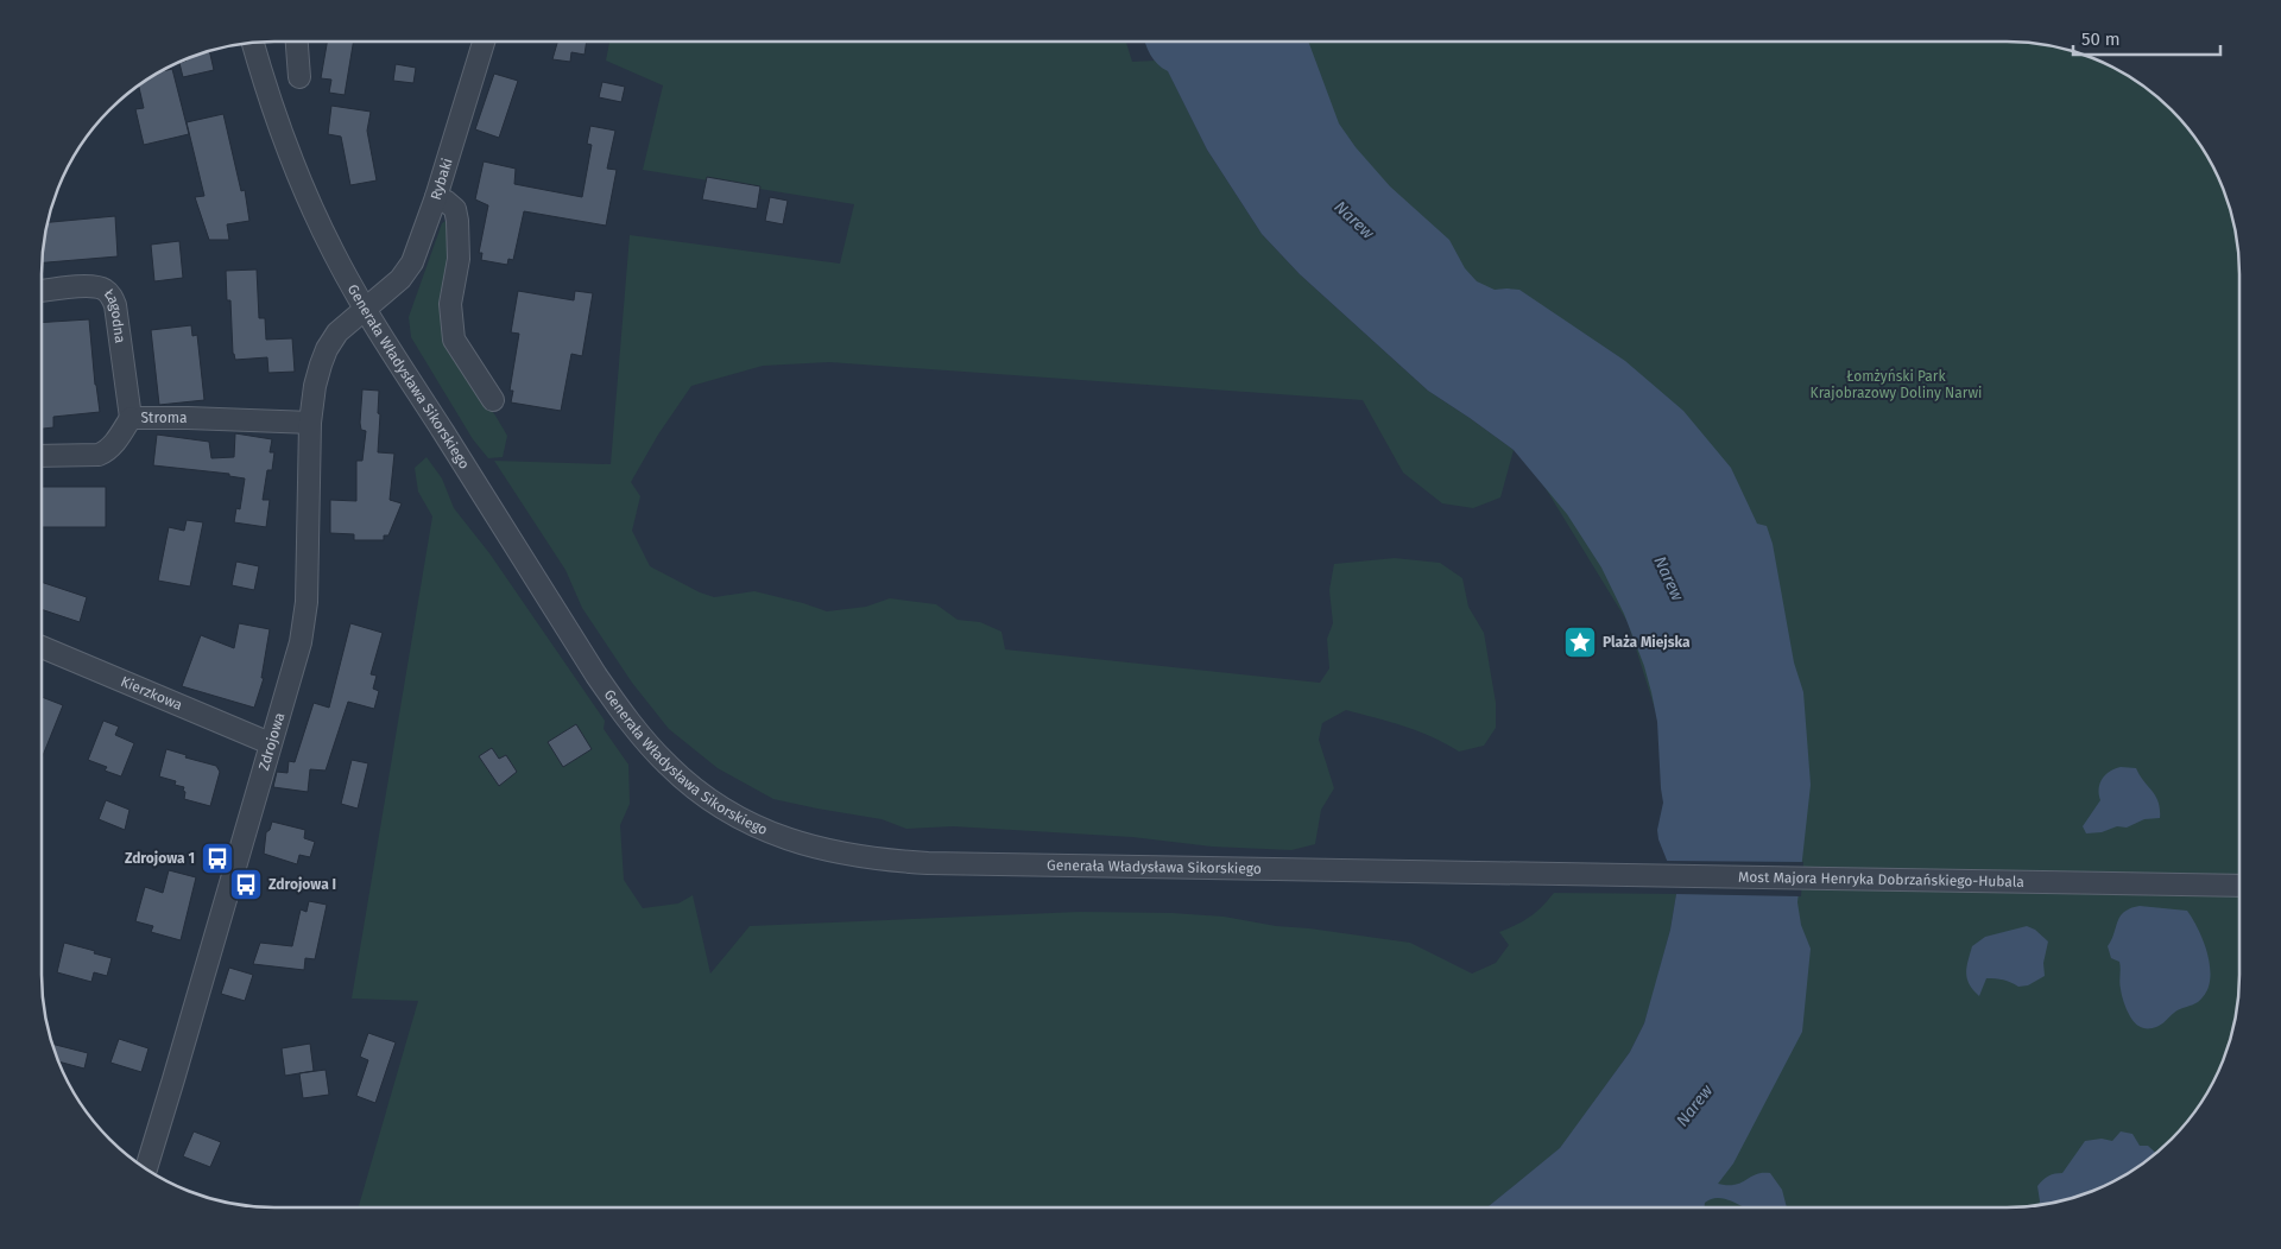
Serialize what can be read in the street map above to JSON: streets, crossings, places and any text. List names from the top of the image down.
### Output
{
  "streets": {
    "street": [
      "Rybaki",
      "Łagodna",
      "Generała Władysława Sikorskiego",
      "Stroma",
      "Kierzkowa",
      "Zdrojowa",
      "Most Majora Henryka Dobrzańskiego-Hubala"
    ]
  },
  "crossings": [
    ["Rybaki", "Generała Władysława Sikorskiego"],
    ["Rybaki", "Zdrojowa"],
    ["Łagodna", "Stroma"],
    ["Generała Władysława Sikorskiego", "Zdrojowa"],
    ["Generała Władysława Sikorskiego", "Most Majora Henryka Dobrzańskiego-Hubala"],
    ["Stroma", "Zdrojowa"],
    ["Kierzkowa", "Zdrojowa"]
  ],
  "water": ["Narew"],
  "parks": ["Łomżyński Park Krajobrazowy Doliny Narwi"],
  "places": {
    "place": ["Plaża Miejska"],
    "bus stop": ["Zdrojowa 1", "Zdrojowa I"]
  },
  "scale_bar": "50 m"
}
